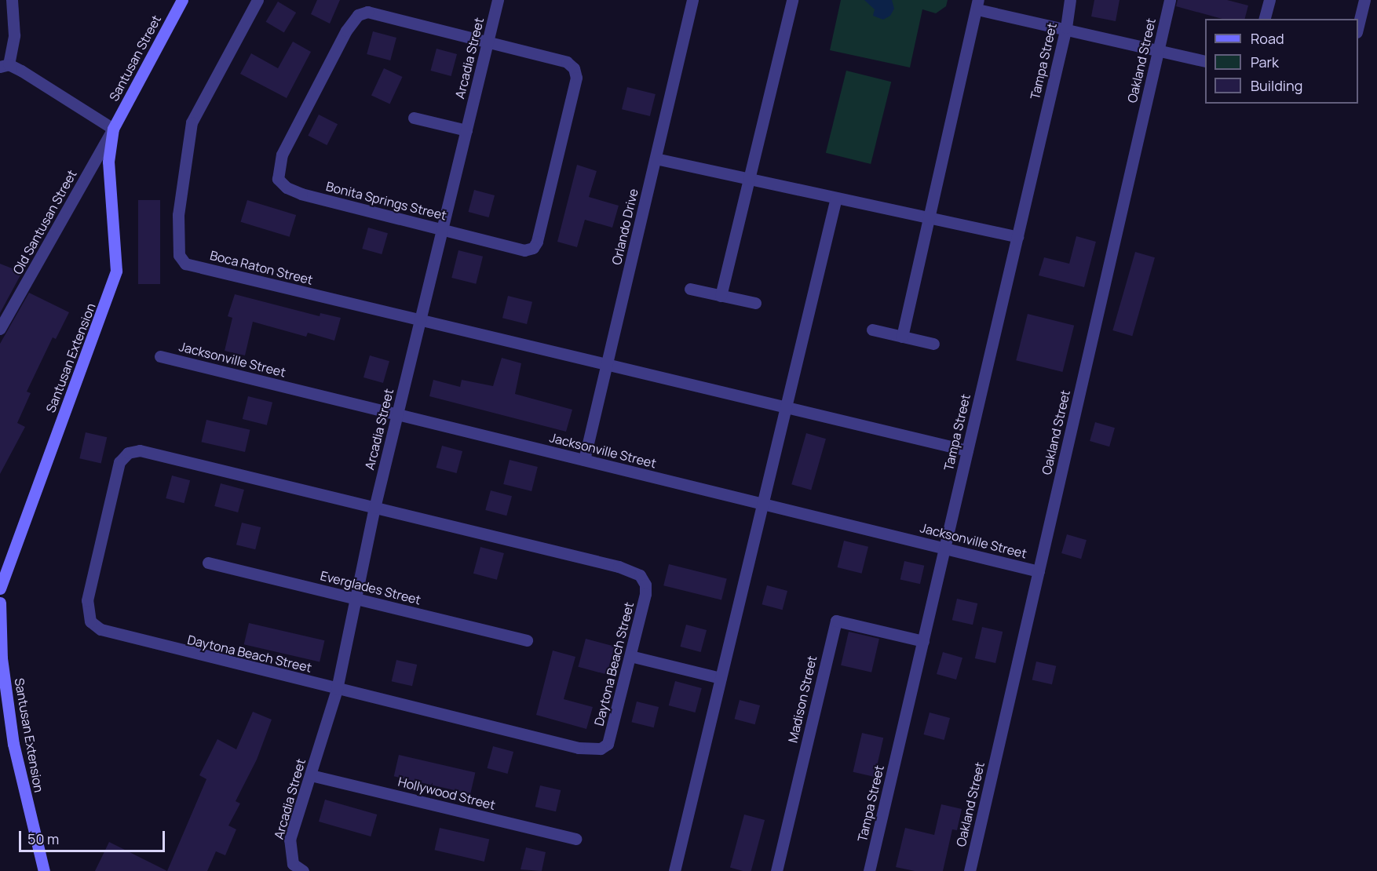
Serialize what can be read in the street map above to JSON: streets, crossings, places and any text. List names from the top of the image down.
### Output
{
  "streets": {
    "street": [
      "Santusan Street",
      "Arcadia Street",
      "Oakland Street",
      "Tampa Street",
      "Bonita Springs Street",
      "Old Santusan Street",
      "Orlando Drive",
      "Boca Raton Street",
      "Santusan Extension",
      "Jacksonville Street",
      "Everglades Street",
      "Daytona Beach Street",
      "Madison Street",
      "Hollywood Street"
    ]
  },
  "crossings": [
    ["Santusan Street", "Old Santusan Street"],
    ["Santusan Street", "Santusan Extension"],
    ["Arcadia Street", "Bonita Springs Street"],
    ["Arcadia Street", "Boca Raton Street"],
    ["Arcadia Street", "Jacksonville Street"],
    ["Arcadia Street", "Everglades Street"],
    ["Arcadia Street", "Daytona Beach Street"],
    ["Arcadia Street", "Hollywood Street"],
    ["Oakland Street", "Jacksonville Street"],
    ["Tampa Street", "Boca Raton Street"],
    ["Tampa Street", "Jacksonville Street"],
    ["Tampa Street", "Madison Street"],
    ["Old Santusan Street", "Santusan Extension"],
    ["Orlando Drive", "Boca Raton Street"],
    ["Orlando Drive", "Jacksonville Street"]
  ],
  "legend": ["Road", "Park", "Building"],
  "scale_bar": "50 m"
}
